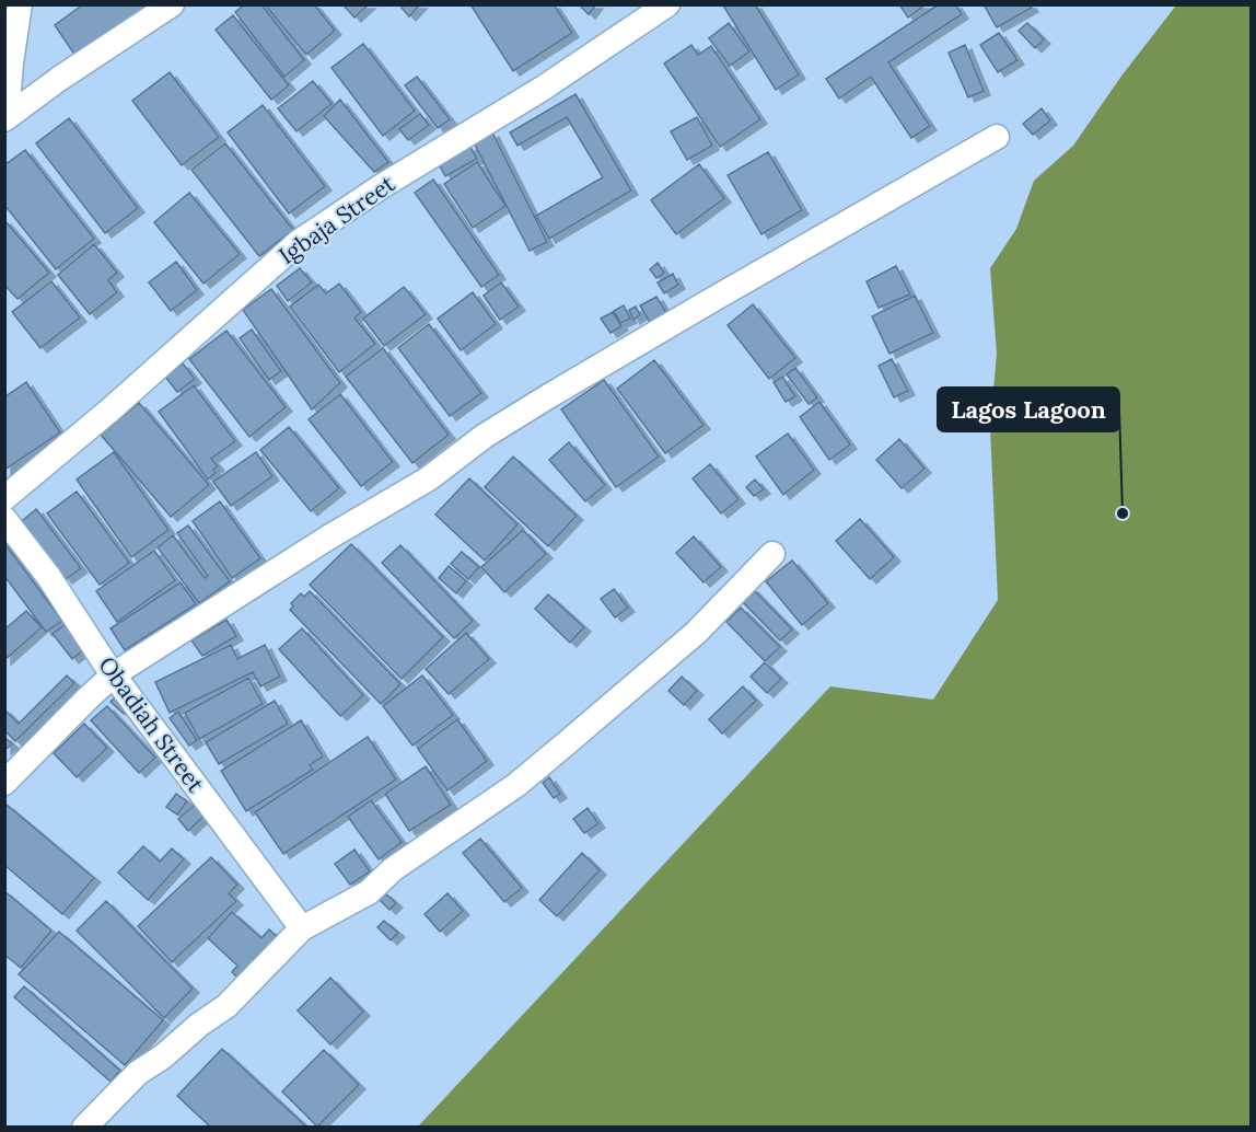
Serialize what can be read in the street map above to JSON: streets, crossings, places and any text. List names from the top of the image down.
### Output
{
  "streets": {
    "street": ["Igbaja Street", "Obadiah Street"]
  },
  "places": ["Lagos Lagoon"]
}
